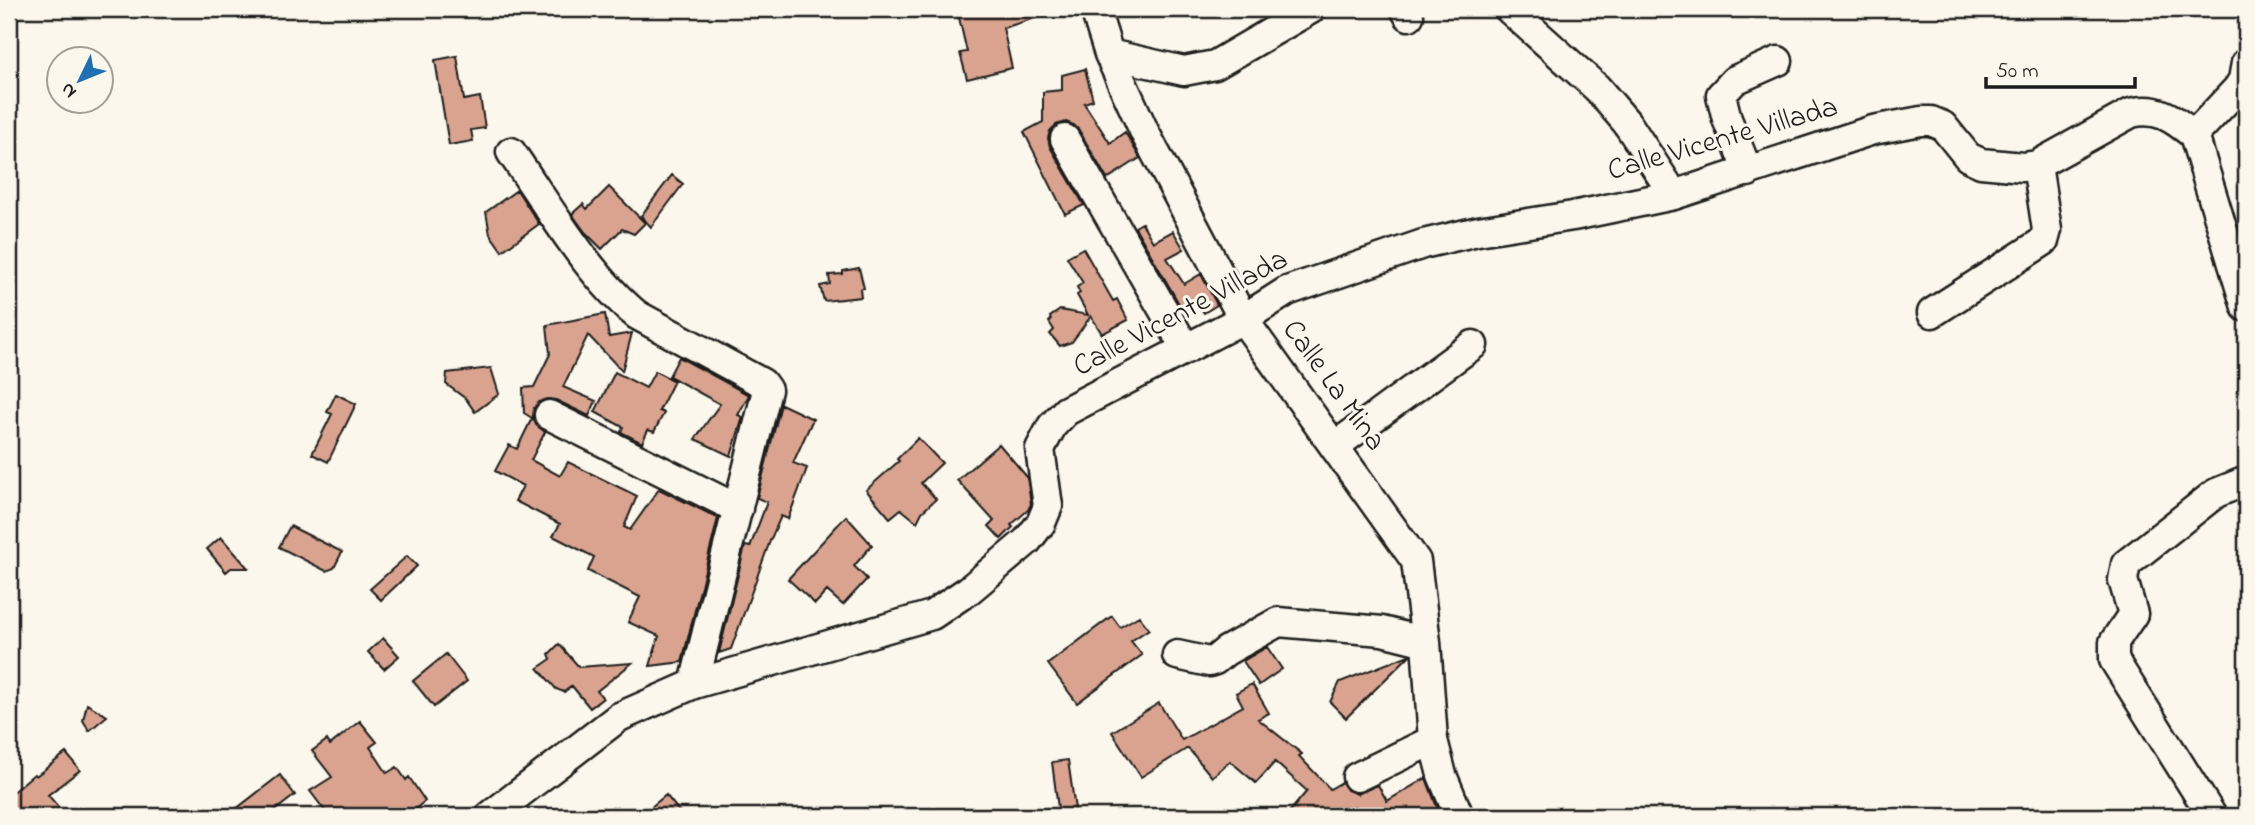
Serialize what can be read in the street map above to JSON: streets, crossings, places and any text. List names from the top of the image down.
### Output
{
  "streets": {
    "street": ["Calle Vicente Villada", "Calle La Mina"]
  },
  "crossings": [
    ["Calle Vicente Villada", "Calle La Mina"]
  ],
  "scale_bar": "50 m",
  "north": "bottom left"
}
